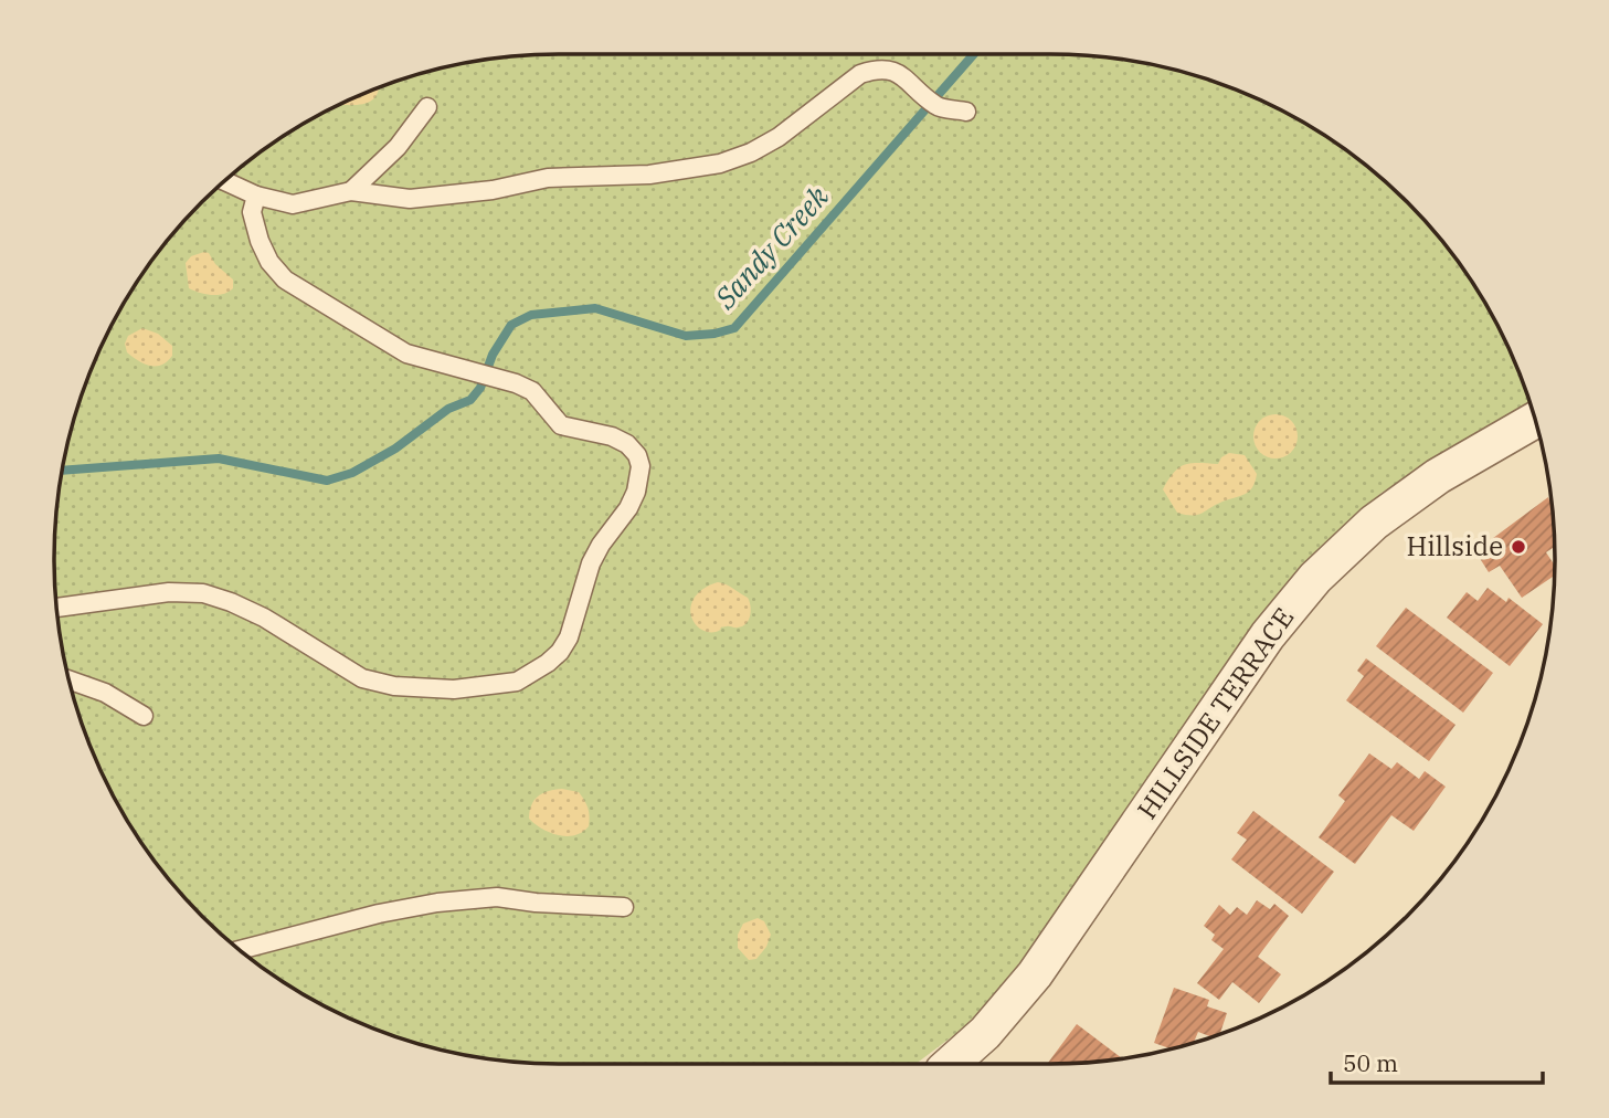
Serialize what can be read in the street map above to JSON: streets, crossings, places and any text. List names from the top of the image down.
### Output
{
  "streets": {
    "street": ["HILLSIDE TERRACE"]
  },
  "water": ["Sandy Creek"],
  "places": ["Hillside"],
  "scale_bar": "50 m"
}
